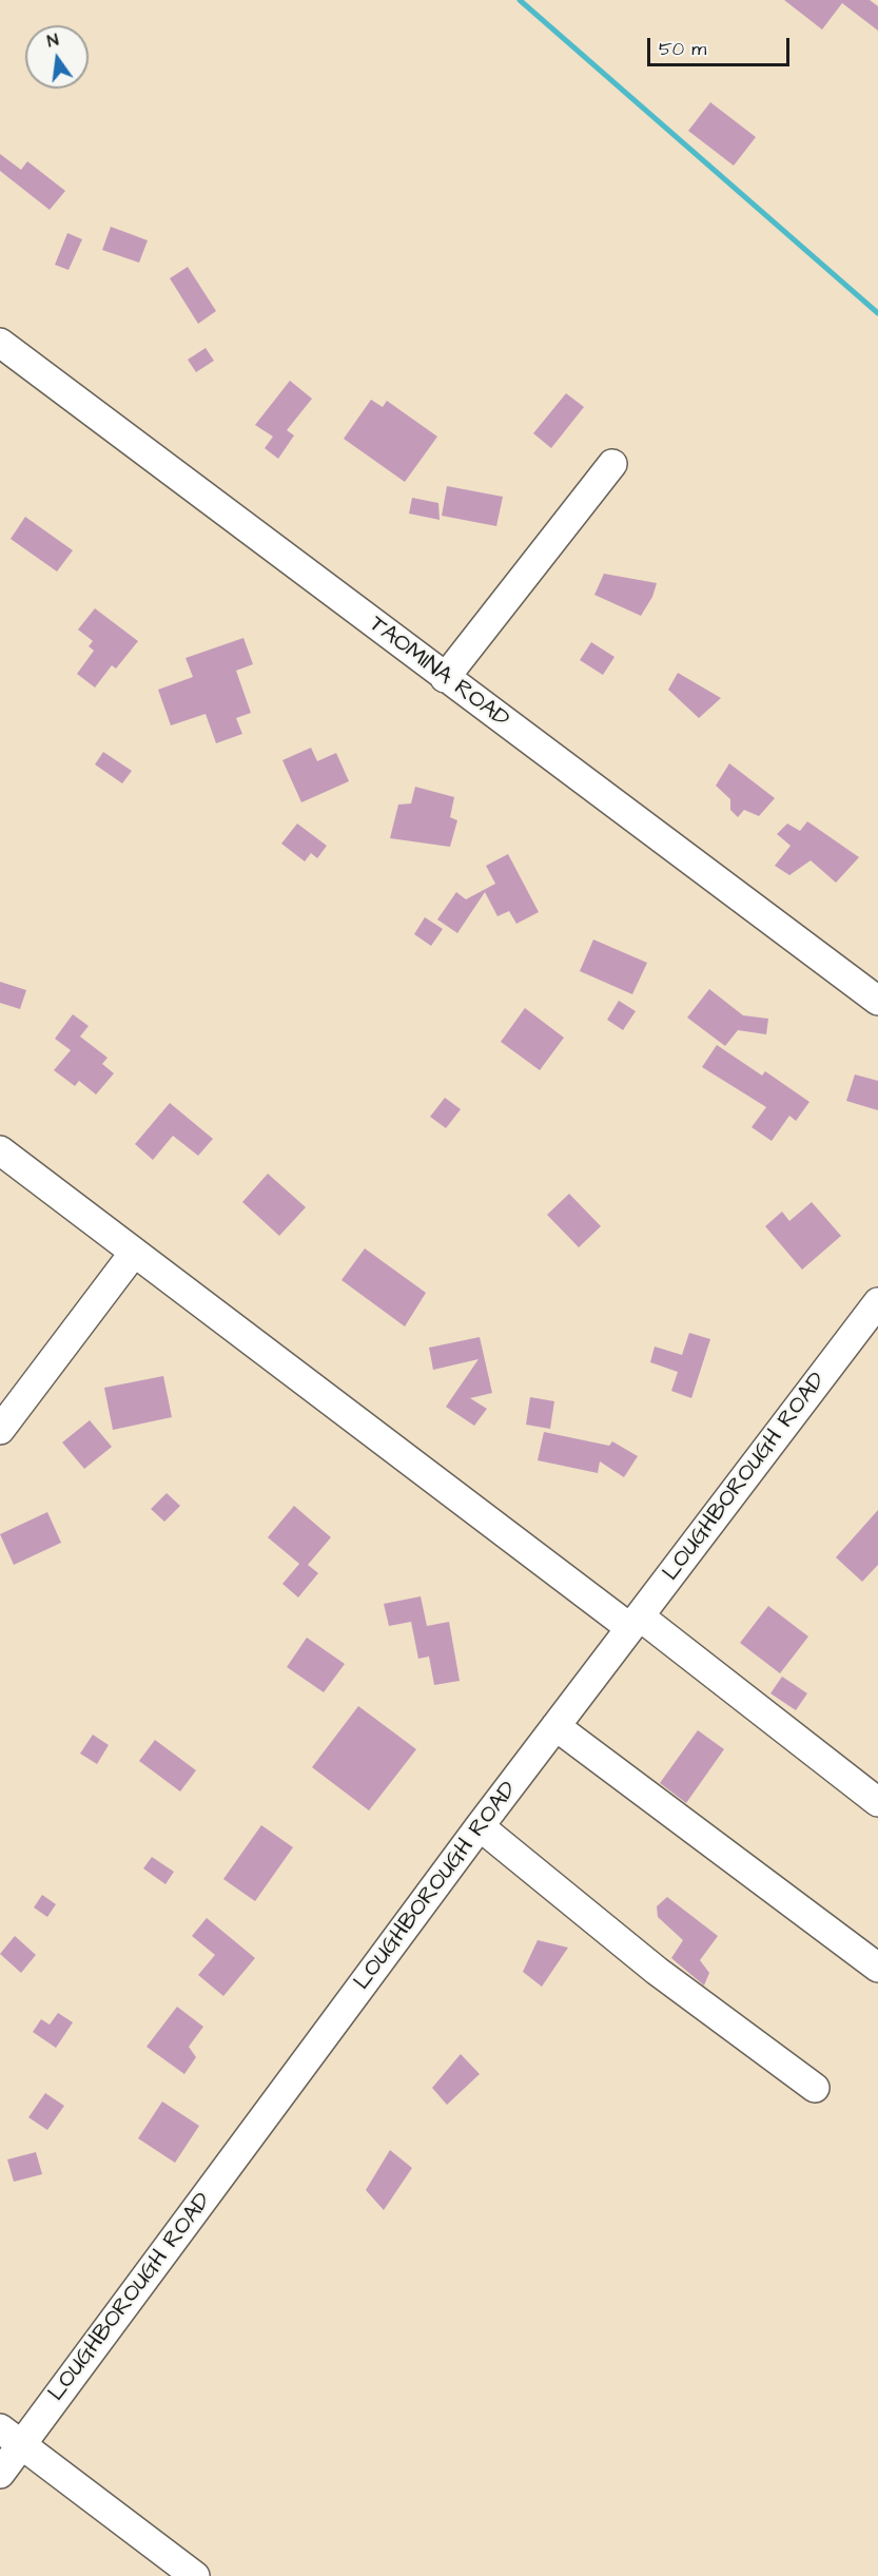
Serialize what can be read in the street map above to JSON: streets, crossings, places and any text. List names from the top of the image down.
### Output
{
  "streets": {
    "street": ["TAOMINA ROAD", "LOUGHBOROUGH ROAD"]
  },
  "scale_bar": "50 m",
  "north": "top"
}
